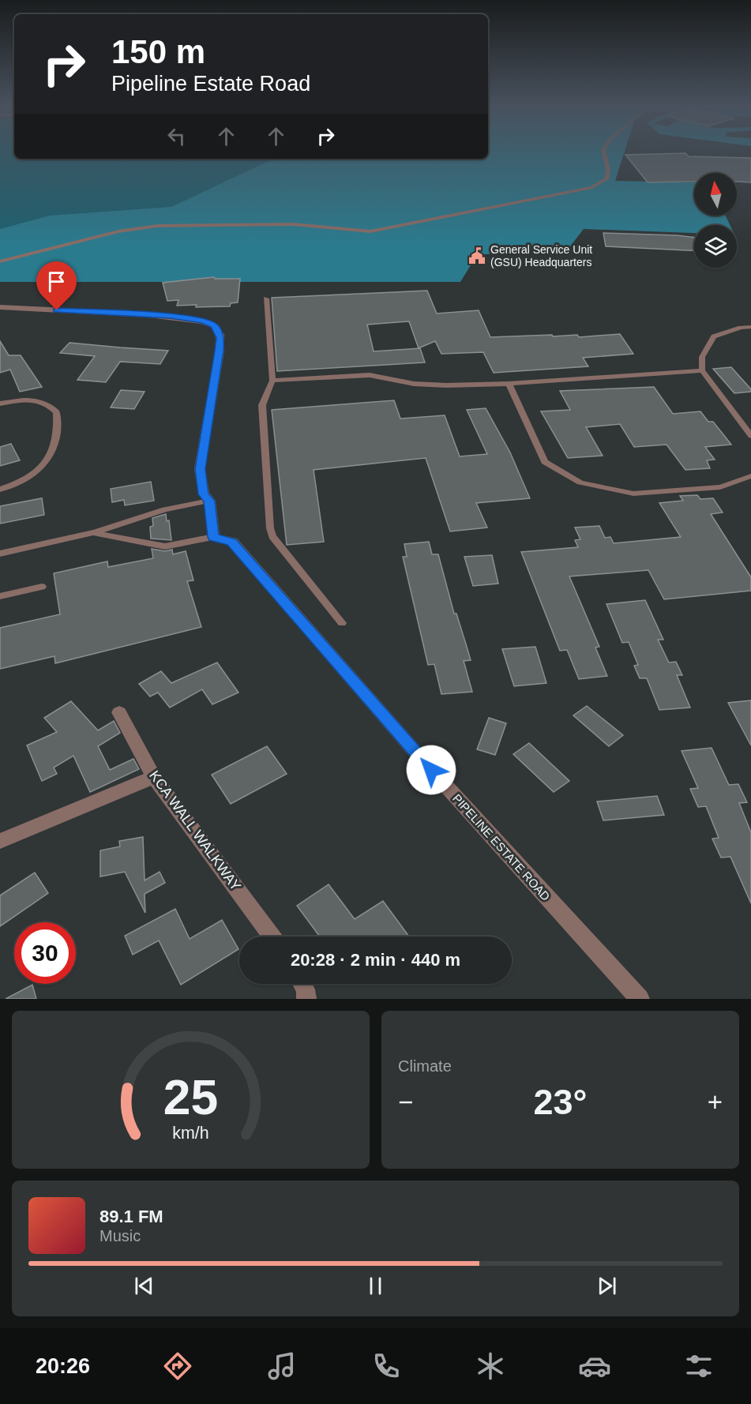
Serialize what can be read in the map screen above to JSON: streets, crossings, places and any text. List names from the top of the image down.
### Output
{
  "streets": {
    "street": ["KCA WALL WALKWAY", "PIPELINE ESTATE ROAD"]
  },
  "places": {
    "public building": ["General Service Unit (GSU) Headquarters"]
  },
  "north": "top",
  "page": {
    "turn": ["150 m", "Pipeline Estate Road"],
    "limit": "30",
    "trip": "20:28 · 2 min · 440 m",
    "tile": "Climate",
    "heat": ["−", "23°", "+"],
    "song": ["89.1 FM", "Music"],
    "tabs": "20:26",
    "gauge": ["25", "km/h"]
  }
}
